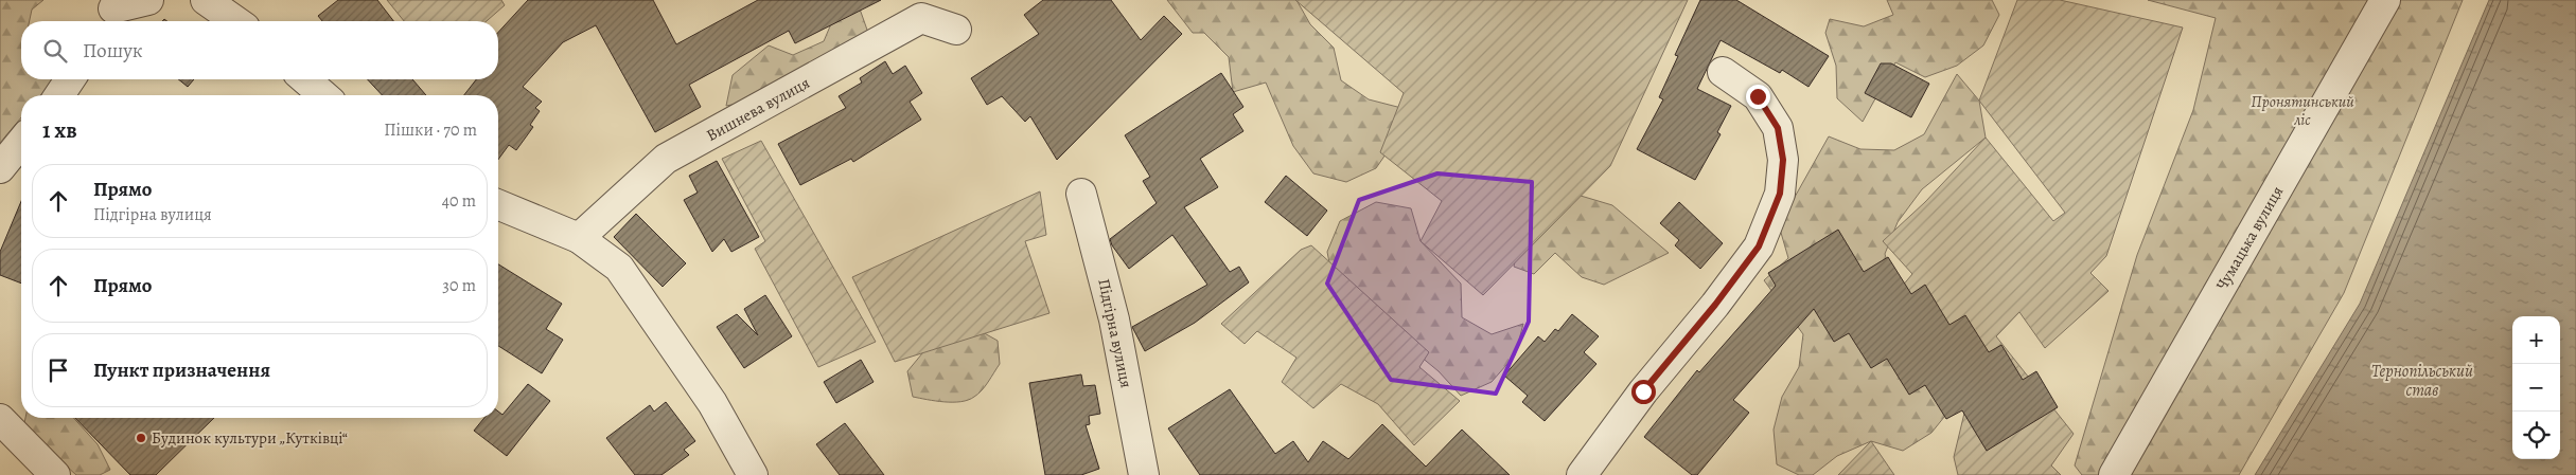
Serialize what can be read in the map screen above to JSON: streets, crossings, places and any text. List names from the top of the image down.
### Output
{
  "streets": {
    "street": ["Вишнева вулиця", "Чумацька вулиця", "Підгірна вулиця"]
  },
  "water": ["Тернопільський став"],
  "parks": ["Пронятинський ліс"],
  "places": ["Будинок культури „Кутківці“"],
  "page": {
    "search": "Пошук",
    "heading": ["1 хв", "Пішки · 70 m"],
    "list": [
      ["Прямо", "Підгірна вулиця", "40 m"],
      ["Прямо", "30 m"],
      "Пункт призначення"
    ],
    "map_buttons": ["+", "−"]
  }
}
